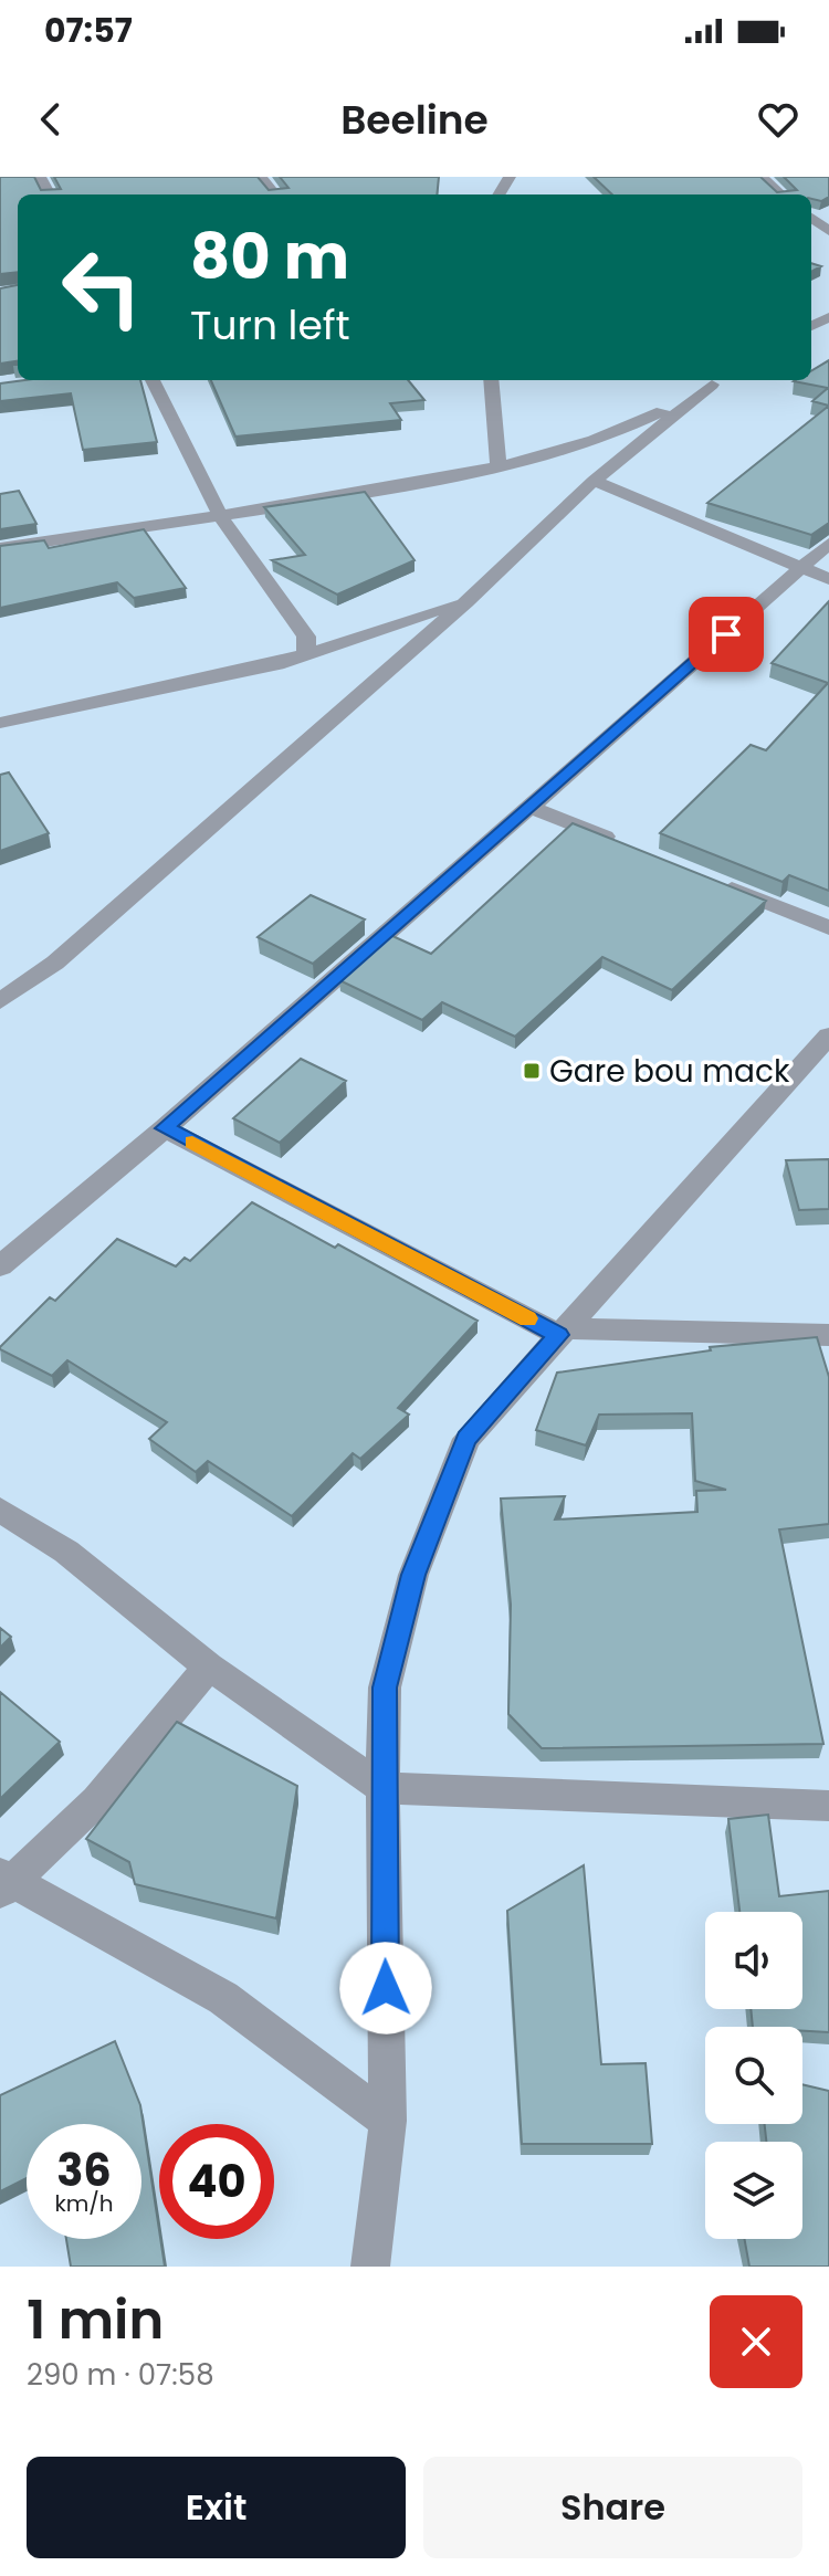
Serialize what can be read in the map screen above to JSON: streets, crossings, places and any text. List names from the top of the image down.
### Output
{
  "places": {
    "transit": ["Gare bou mack"]
  },
  "page": {
    "status": "07:57",
    "header": "Beeline",
    "turn": ["80 m", "Turn left"],
    "speed": "36 km/h",
    "limit": "40",
    "heading": ["1 min", "290 m · 07:58"],
    "buttons": ["Exit", "Share"]
  }
}
